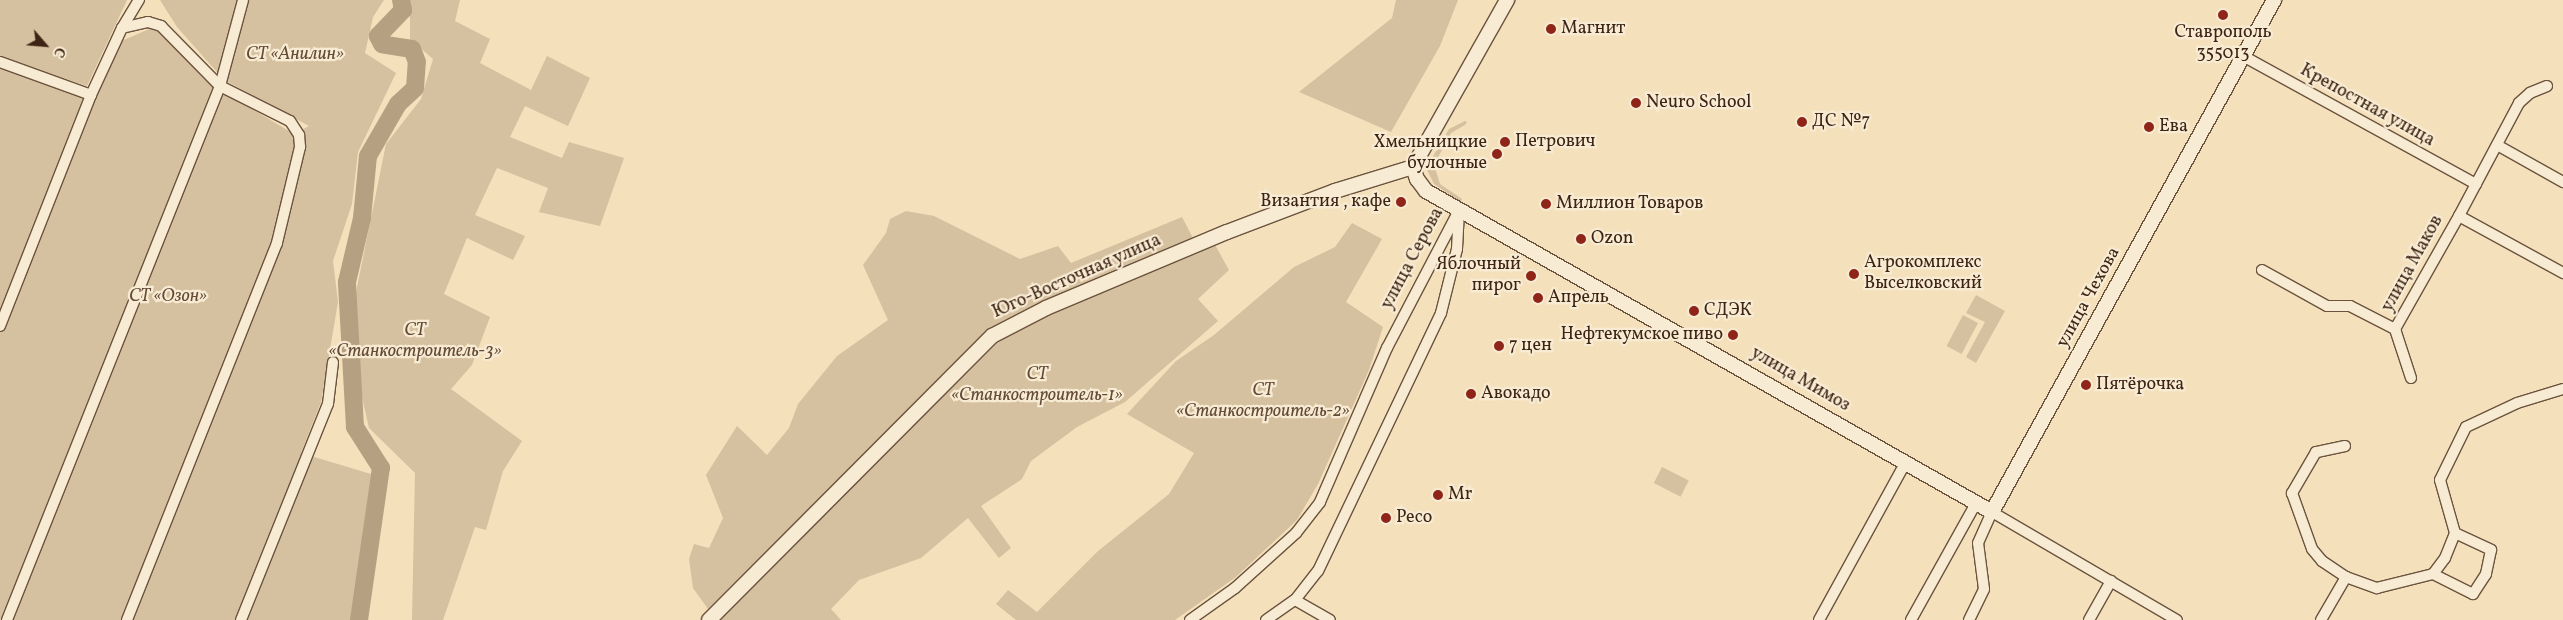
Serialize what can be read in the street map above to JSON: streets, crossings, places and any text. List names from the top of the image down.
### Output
{
  "streets": {
    "street": [
      "Крепостная улица",
      "улица Серова",
      "улица Маков",
      "Юго-Восточная улица",
      "улица Чехова",
      "улица Мимоз"
    ]
  },
  "crossings": [
    ["Крепостная улица", "улица Чехова"],
    ["улица Серова", "улица Мимоз"],
    ["Юго-Восточная улица", "улица Мимоз"],
    ["улица Чехова", "улица Мимоз"]
  ],
  "parks": [
    "СТ «Анилин»",
    "СТ «Озон»",
    "СТ «Станкостроитель-3»",
    "СТ «Станкостроитель-1»",
    "СТ «Станкостроитель-2»"
  ],
  "places": [
    "Ставрополь 355013",
    "Магнит",
    "Neuro School",
    "ДС №7",
    "Ева",
    "Петрович",
    "Хмельницкие булочные",
    "Византия , кафе",
    "Миллион Товаров",
    "Ozon",
    "Агрокомплекс Выселковский",
    "Яблочный пирог",
    "Апрель",
    "СДЭК",
    "Нефтекумское пиво",
    "7 цен",
    "Пятёрочка",
    "Авокадо",
    "Mr",
    "Ресо"
  ],
  "north": "bottom right"
}
